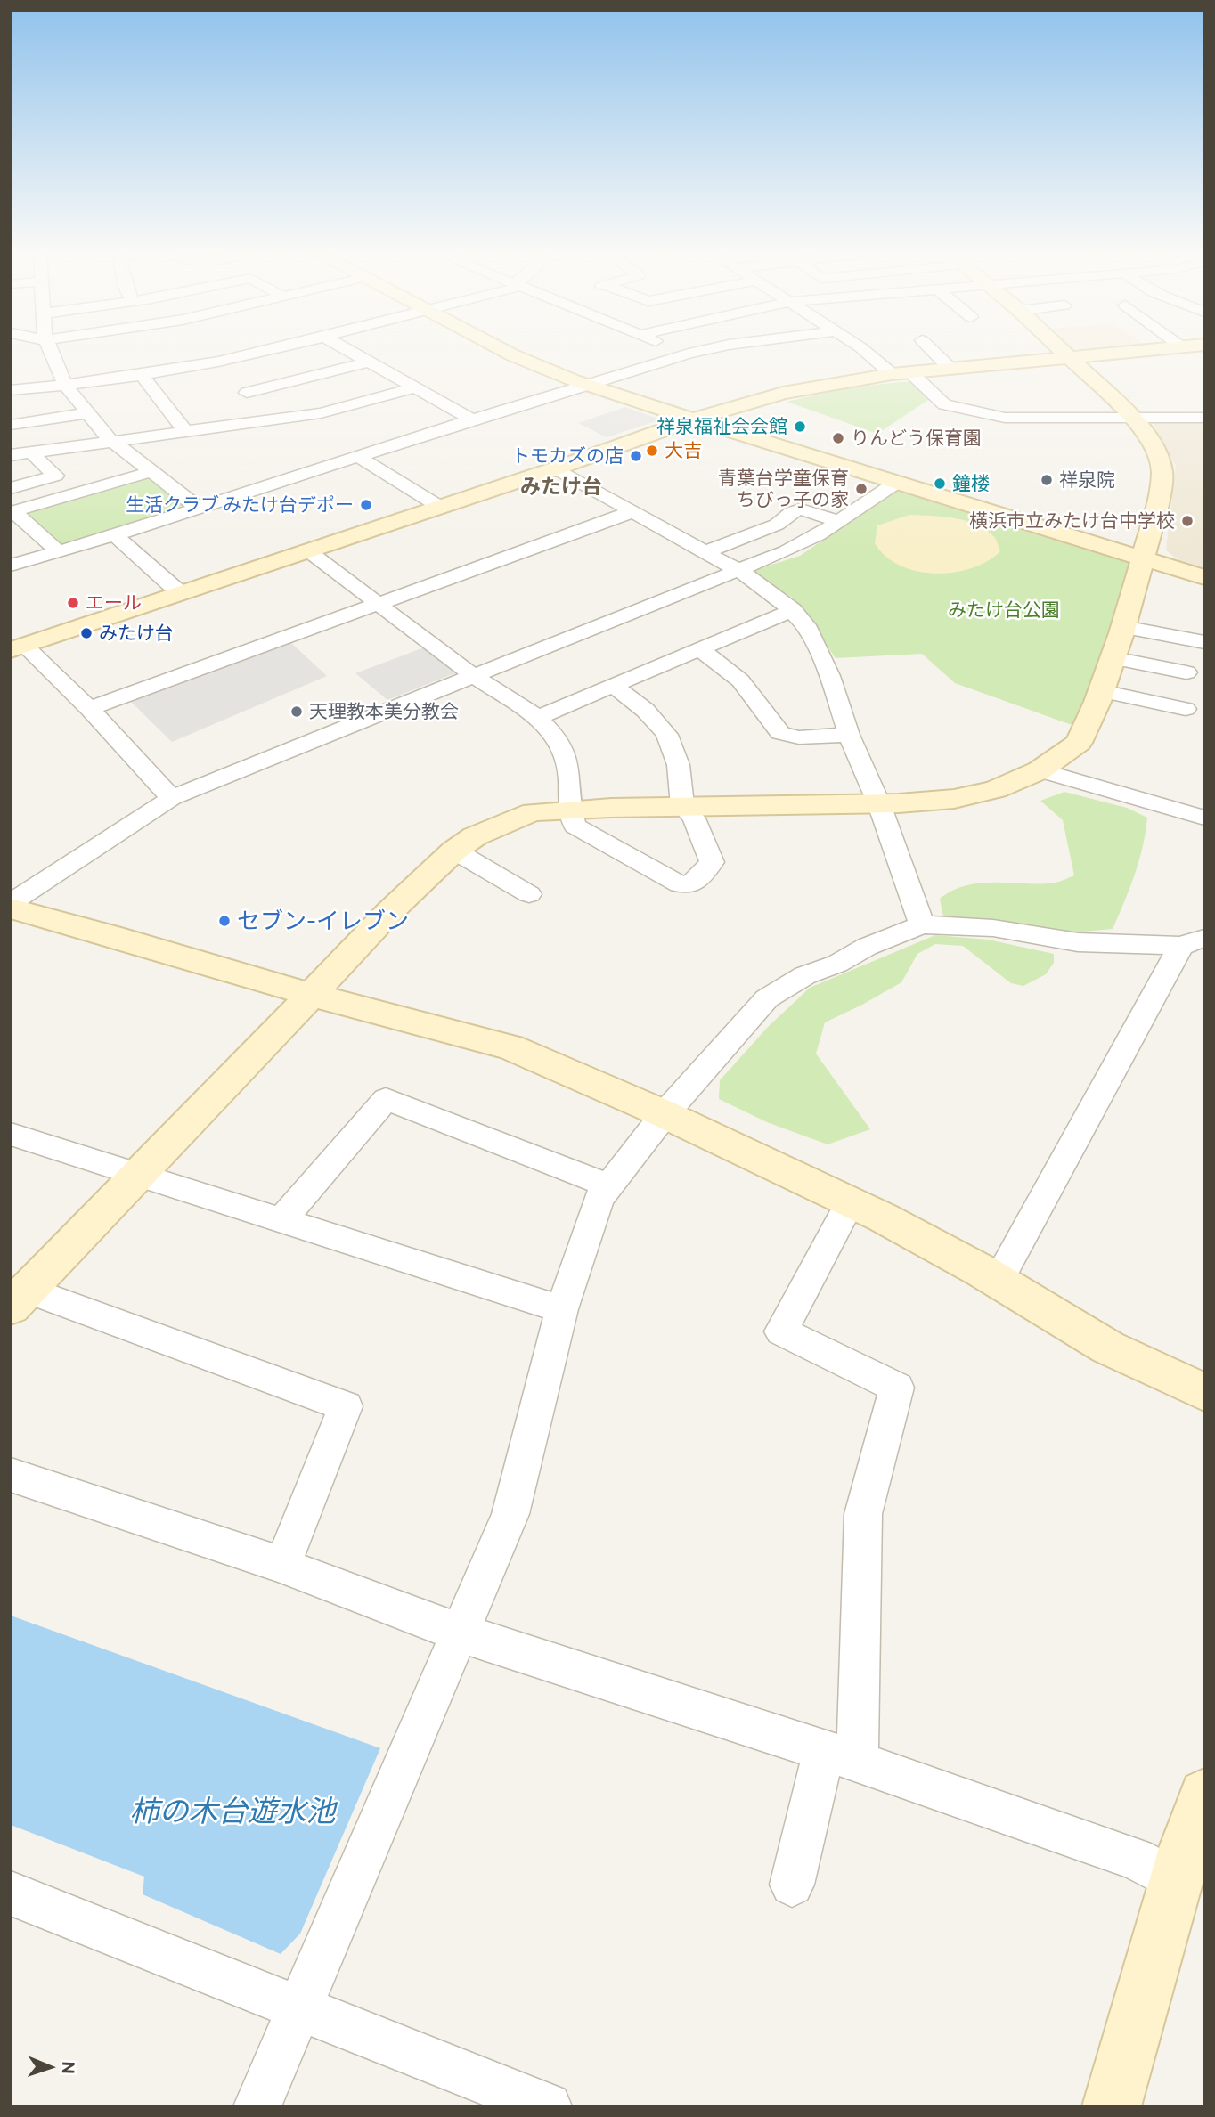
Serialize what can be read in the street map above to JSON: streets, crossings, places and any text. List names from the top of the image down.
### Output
{
  "districts": ["みたけ台"],
  "water": ["柿の木台遊水池"],
  "parks": ["みたけ台公園"],
  "places": [
    "祥泉福祉会会館",
    "りんどう保育園",
    "大吉",
    "トモカズの店",
    "祥泉院",
    "鐘楼",
    "青葉台学童保育 ちびっ子の家",
    "生活クラブ みたけ台デポー",
    "横浜市立みたけ台中学校",
    "エール",
    "みたけ台",
    "天理教本美分教会",
    "セブン-イレブン"
  ],
  "north": "right"
}
